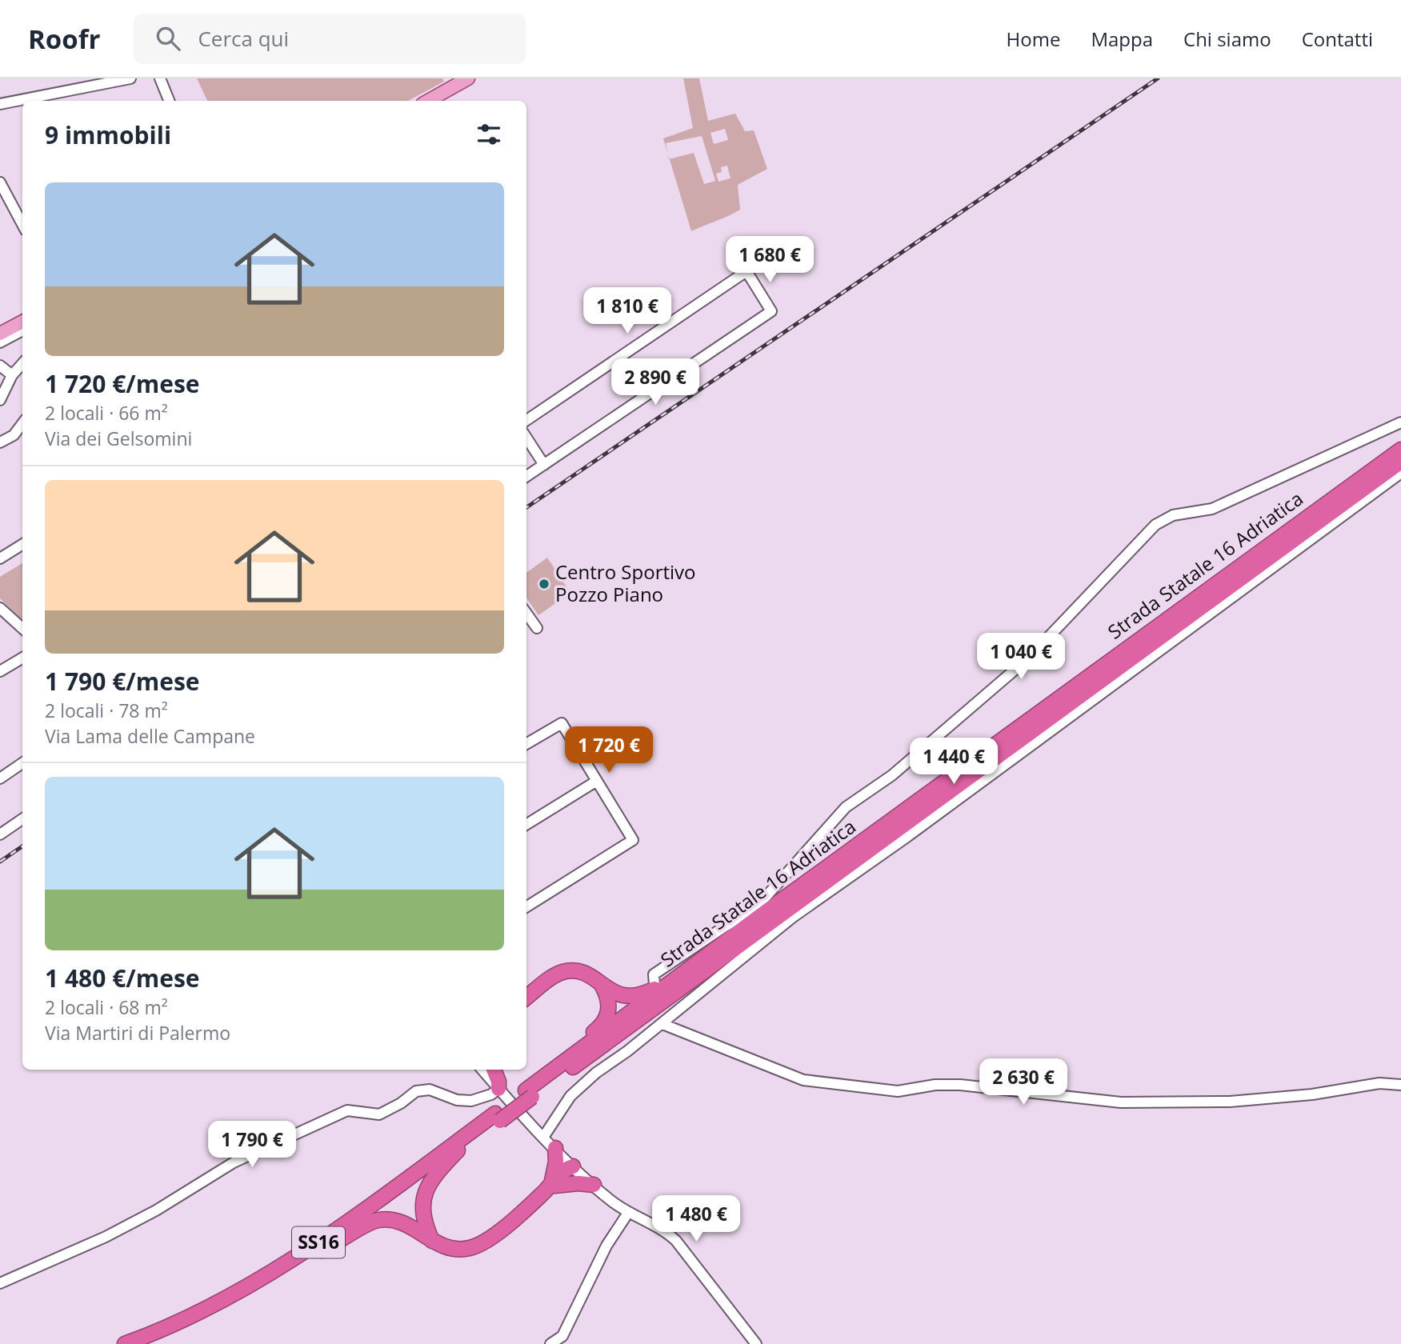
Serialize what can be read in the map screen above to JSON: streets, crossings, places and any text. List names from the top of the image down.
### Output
{
  "streets": {
    "highway": ["Strada Statale 16 Adriatica", "SS16"]
  },
  "crossings": [
    ["Strada Statale 16 Adriatica", "SS16"]
  ],
  "places": ["Centro Sportivo Pozzo Piano"],
  "page": {
    "header": "Roofr",
    "search": "Cerca qui",
    "nav": [
      "Home",
      "Mappa",
      "Chi siamo",
      "Contatti"
    ],
    "heading": "9 immobili",
    "list": [
      {
        "name": "1 720 €/mese",
        "note": "2 locali · 66 m² · Via dei Gelsomini"
      },
      {
        "name": "1 790 €/mese",
        "note": "2 locali · 78 m² · Via Lama delle Campane"
      },
      {
        "name": "1 480 €/mese",
        "note": "2 locali · 68 m² · Via Martiri di Palermo"
      }
    ],
    "price": [
      "1 680 €",
      "1 810 €",
      "2 890 €",
      "1 040 €",
      "1 720 €",
      "1 440 €",
      "2 630 €",
      "1 790 €",
      "1 480 €"
    ]
  }
}
